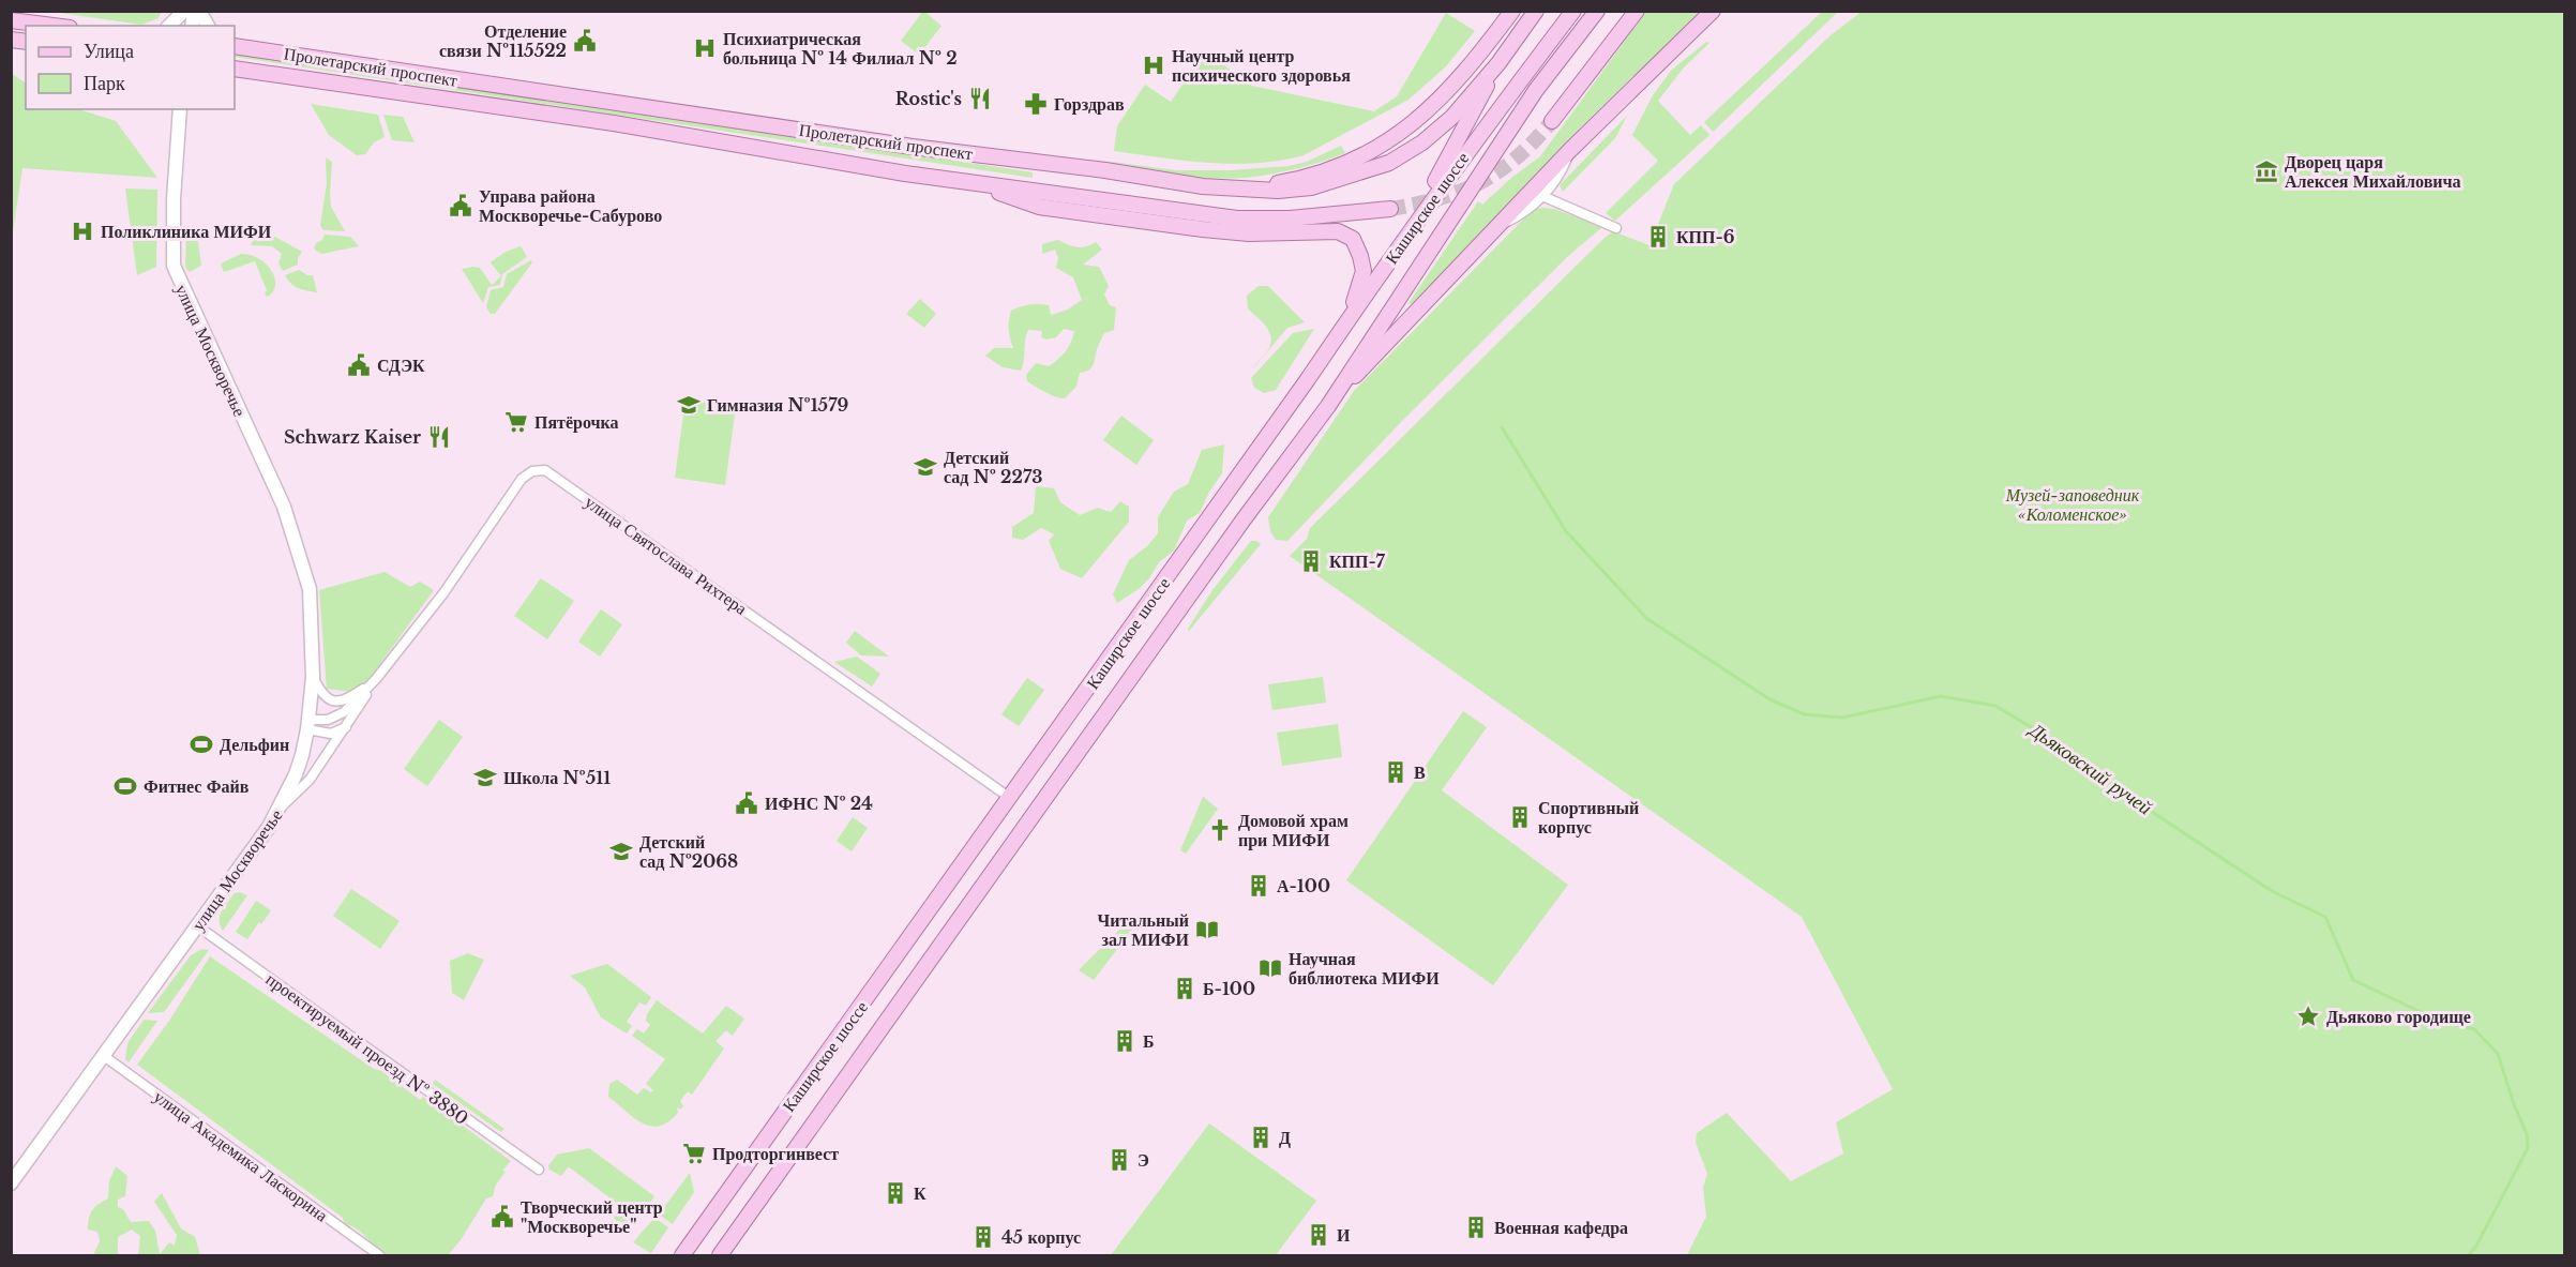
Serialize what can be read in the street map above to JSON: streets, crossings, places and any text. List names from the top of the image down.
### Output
{
  "streets": {
    "main road": ["Пролетарский проспект", "Каширское шоссе", "улица Москворечье"],
    "street": ["улица Святослава Рихтера", "проектируемый проезд № 3880", "улица Академика Ласкорина"]
  },
  "crossings": [
    ["Каширское шоссе", "улица Святослава Рихтера"],
    ["улица Москворечье", "проектируемый проезд № 3880"],
    ["улица Москворечье", "улица Академика Ласкорина"]
  ],
  "water": ["Дьяковский ручей"],
  "parks": ["Музей-заповедник «Коломенское»"],
  "places": {
    "public building": [
      "Отделение связи №115522",
      "Управа района Москворечье-Сабурово",
      "СДЭК",
      "ИФНС № 24",
      "Творческий центр \"Москворечье\""
    ],
    "hospital": ["Психиатрическая больница № 14 Филиал № 2", "Научный центр психического здоровья", "Поликлиника МИФИ"],
    "restaurant": ["Rostic's", "Schwarz Kaiser"],
    "pharmacy": ["Горздрав"],
    "museum": ["Дворец царя Алексея Михайловича"],
    "building": [
      "КПП-6",
      "КПП-7",
      "В",
      "Спортивный корпус",
      "А-100",
      "Б-100",
      "Б",
      "Д",
      "Э",
      "К",
      "Военная кафедра",
      "И",
      "45 корпус"
    ],
    "school or university": [
      "Гимназия №1579",
      "Детский сад № 2273",
      "Школа №511",
      "Детский сад №2068"
    ],
    "supermarket": ["Пятёрочка", "Продторгинвест"],
    "sports": ["Дельфин", "Фитнес Файв"],
    "church": ["Домовой храм при МИФИ"],
    "library": ["Читальный зал МИФИ", "Научная библиотека МИФИ"],
    "place": ["Дьяково городище"]
  },
  "legend": ["Улица", "Парк"]
}
